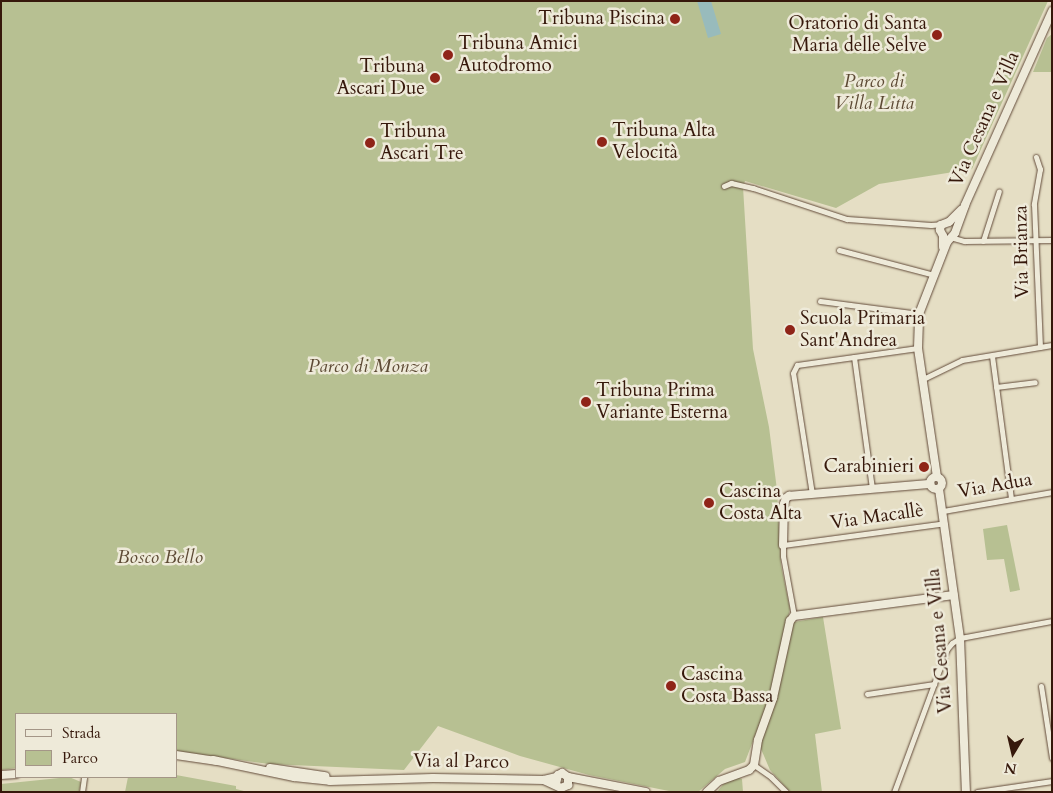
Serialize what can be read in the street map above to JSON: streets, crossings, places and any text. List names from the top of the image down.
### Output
{
  "streets": {
    "street": [
      "Via Cesana e Villa",
      "Via Brianza",
      "Via Adua",
      "Via Macallè",
      "Via al Parco"
    ]
  },
  "crossings": [
    ["Via Cesana e Villa", "Via Adua"],
    ["Via Cesana e Villa", "Via Macallè"]
  ],
  "parks": ["Parco di Villa Litta", "Parco di Monza", "Bosco Bello"],
  "places": [
    "Tribuna Piscina",
    "Oratorio di Santa Maria delle Selve",
    "Tribuna Amici Autodromo",
    "Tribuna Ascari Due",
    "Tribuna Alta Velocità",
    "Tribuna Ascari Tre",
    "Scuola Primaria Sant'Andrea",
    "Tribuna Prima Variante Esterna",
    "Carabinieri",
    "Cascina Costa Alta",
    "Cascina Costa Bassa"
  ],
  "legend": ["Strada", "Parco"],
  "north": "bottom"
}
